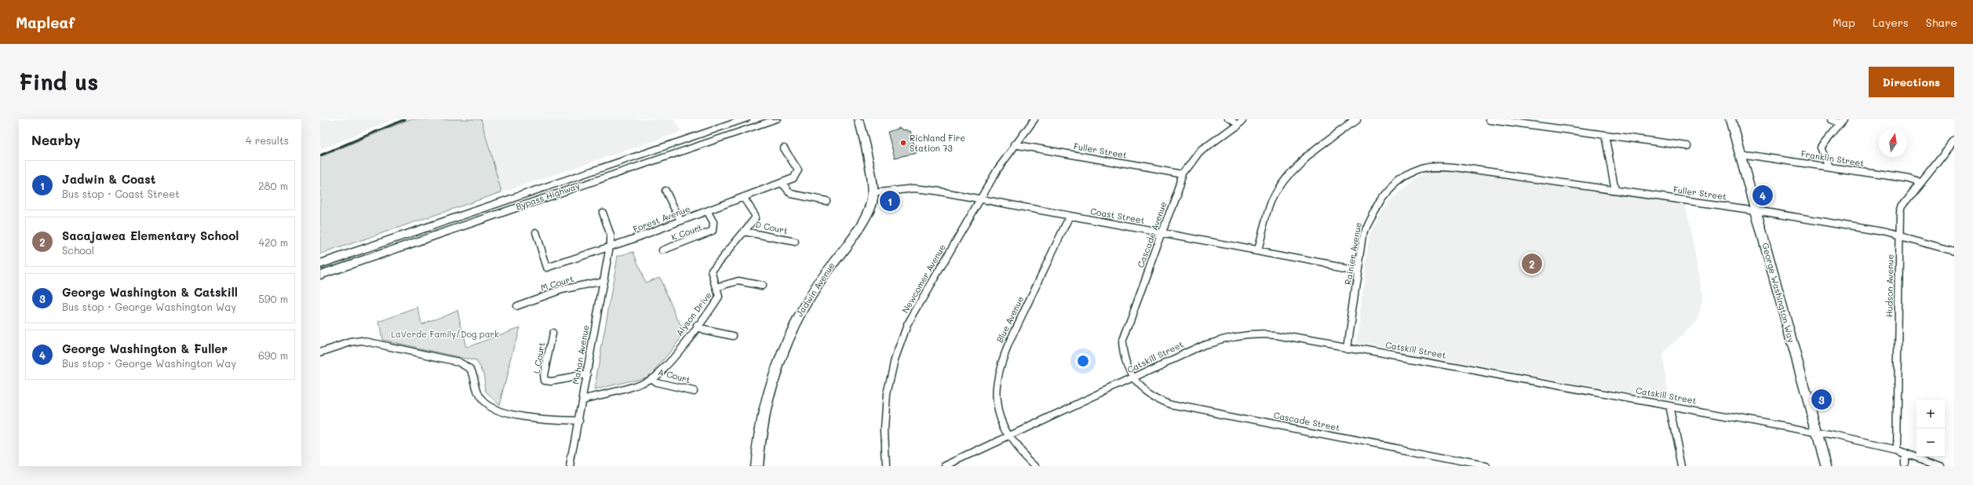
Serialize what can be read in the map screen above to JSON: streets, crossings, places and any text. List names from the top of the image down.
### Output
{
  "streets": {
    "highway": ["Bypass Highway"],
    "main road": ["Jadwin Avenue", "George Washington Way"],
    "street": [
      "Fuller Street",
      "Franklin Street",
      "Coast Street",
      "Forest Avenue",
      "D Court",
      "K Court",
      "Cascade Avenue",
      "Rainier Avenue",
      "Newcomer Avenue",
      "M Court",
      "Hudson Avenue",
      "Alyson Drive",
      "Blue Avenue",
      "Catskill Street",
      "Mahan Avenue",
      "L Court",
      "A Court",
      "Cascade Street"
    ]
  },
  "crossings": [
    ["Fuller Street", "Cascade Avenue"],
    ["Fuller Street", "Rainier Avenue"],
    ["Fuller Street", "Newcomer Avenue"],
    ["Fuller Street", "Hudson Avenue"],
    ["Fuller Street", "George Washington Way"],
    ["Franklin Street", "Hudson Avenue"],
    ["Franklin Street", "George Washington Way"],
    ["Coast Street", "Cascade Avenue"],
    ["Coast Street", "Rainier Avenue"],
    ["Coast Street", "Newcomer Avenue"],
    ["Coast Street", "Jadwin Avenue"],
    ["Coast Street", "Blue Avenue"],
    ["Forest Avenue", "K Court"],
    ["Forest Avenue", "Alyson Drive"],
    ["Forest Avenue", "Mahan Avenue"],
    ["D Court", "Alyson Drive"],
    ["Cascade Avenue", "Catskill Street"],
    ["Cascade Avenue", "Cascade Street"],
    ["Rainier Avenue", "Catskill Street"],
    ["M Court", "Mahan Avenue"],
    ["Hudson Avenue", "Catskill Street"],
    ["George Washington Way", "Catskill Street"],
    ["Alyson Drive", "Mahan Avenue"],
    ["Alyson Drive", "A Court"],
    ["Blue Avenue", "Catskill Street"],
    ["Catskill Street", "Cascade Street"],
    ["Mahan Avenue", "L Court"]
  ],
  "parks": ["LaVerde Family/Dog park"],
  "places": ["Richland Fire Station 73"],
  "north": "top",
  "page": {
    "header": "Mapleaf",
    "nav": ["Map", "Layers", "Share"],
    "buttons": "Directions",
    "title": "Find us",
    "heading": ["Nearby", "4 results"],
    "list": [
      {
        "mark": "1",
        "name": "Jadwin & Coast",
        "note": "Bus stop · Coast Street",
        "value": "280 m"
      },
      {
        "mark": "2",
        "name": "Sacajawea Elementary School",
        "note": "School",
        "value": "420 m"
      },
      {
        "mark": "3",
        "name": "George Washington & Catskill",
        "note": "Bus stop · George Washington Way",
        "value": "590 m"
      },
      {
        "mark": "4",
        "name": "George Washington & Fuller",
        "note": "Bus stop · George Washington Way",
        "value": "690 m"
      }
    ],
    "pins": [
      "4",
      "1",
      "2",
      "3"
    ],
    "map_buttons": ["+", "−"]
  }
}
